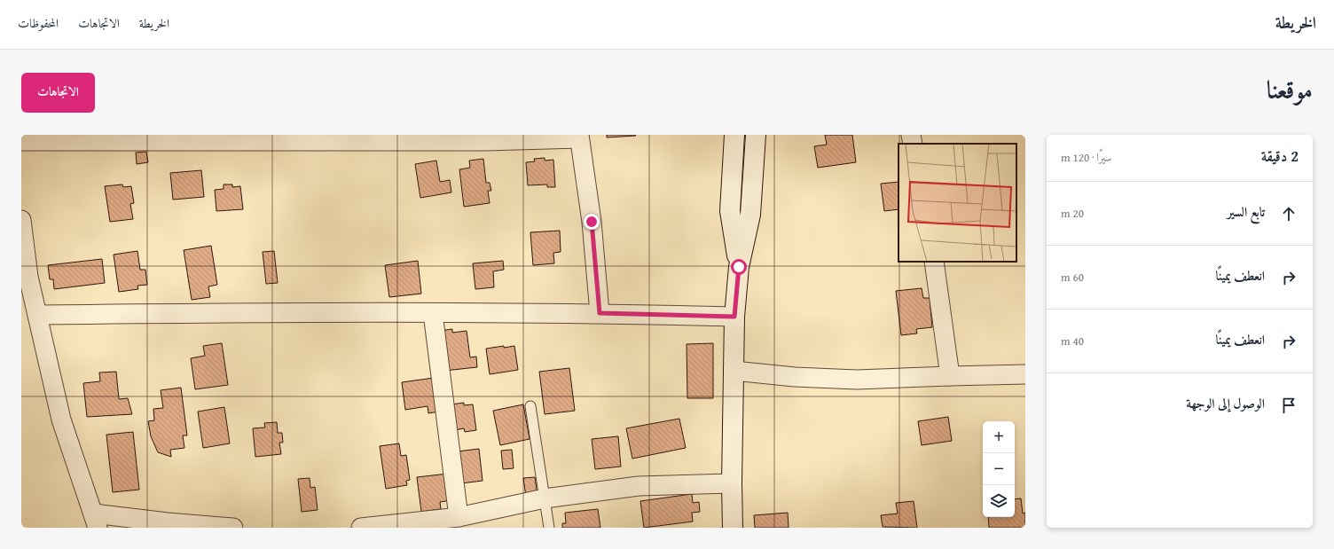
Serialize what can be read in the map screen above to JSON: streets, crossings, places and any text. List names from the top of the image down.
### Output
{
  "page": {
    "header": "الخريطة",
    "nav": ["الخريطة", "الاتجاهات", "المحفوظات"],
    "title": "موقعنا",
    "buttons": "الاتجاهات",
    "heading": ["2 دقيقة", "سيرًا · 120 m"],
    "list": [
      ["تابع السير", "20 m"],
      ["انعطف يمينًا", "60 m"],
      ["انعطف يمينًا", "40 m"],
      "الوصول إلى الوجهة"
    ],
    "map_buttons": ["+", "−"]
  }
}
